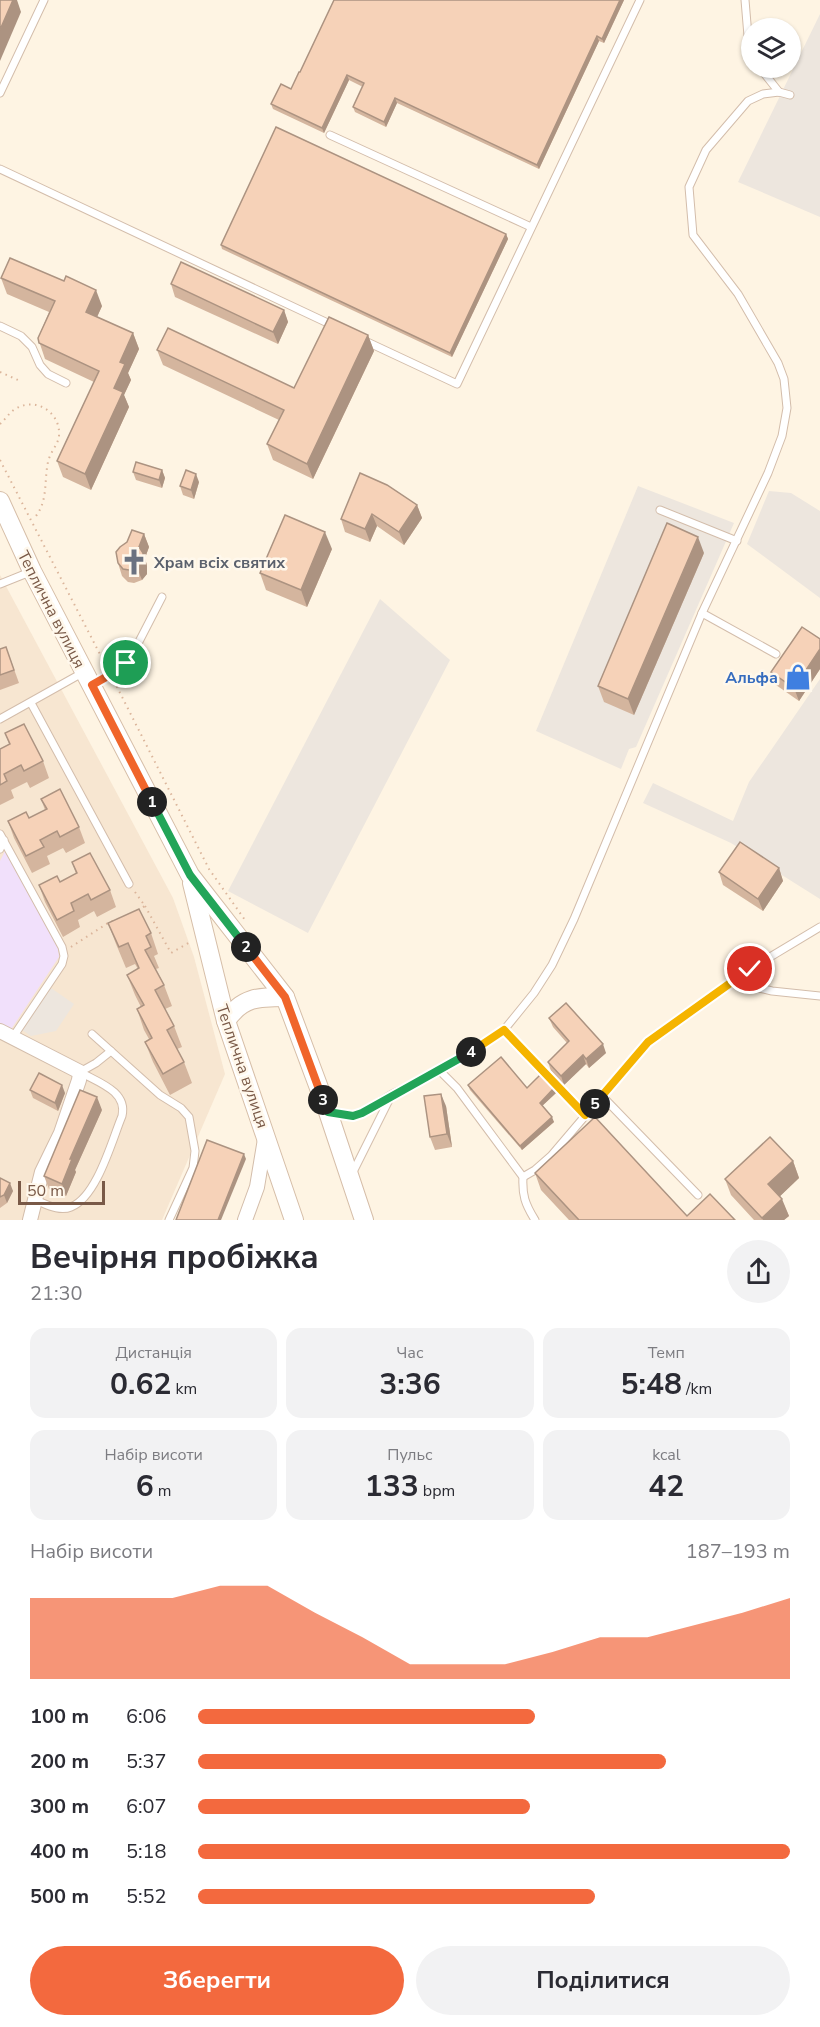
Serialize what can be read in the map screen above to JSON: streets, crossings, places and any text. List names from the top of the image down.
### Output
{
  "streets": {
    "main road": ["Теплична вулиця"]
  },
  "places": {
    "church": ["Храм всіх святих"],
    "shop": ["Альфа"]
  },
  "scale_bar": "50 m",
  "page": {
    "pins": [
      "1",
      "2",
      "4",
      "3",
      "5"
    ],
    "scale": "50 m",
    "heading": ["Вечірня пробіжка", "21:30"],
    "stats": [
      ["Дистанція", "0.62 km"],
      ["Час", "3:36"],
      ["Темп", "5:48 /km"],
      ["Набір висоти", "6 m"],
      ["Пульс", "133 bpm"],
      ["kcal", "42"]
    ],
    "chart": ["Набір висоти", "187–193 m"],
    "list": [
      {
        "name": "100 m",
        "note": "6:06"
      },
      {
        "name": "200 m",
        "note": "5:37"
      },
      {
        "name": "300 m",
        "note": "6:07"
      },
      {
        "name": "400 m",
        "note": "5:18"
      },
      {
        "name": "500 m",
        "note": "5:52"
      }
    ],
    "buttons": ["Зберегти", "Поділитися"]
  }
}
